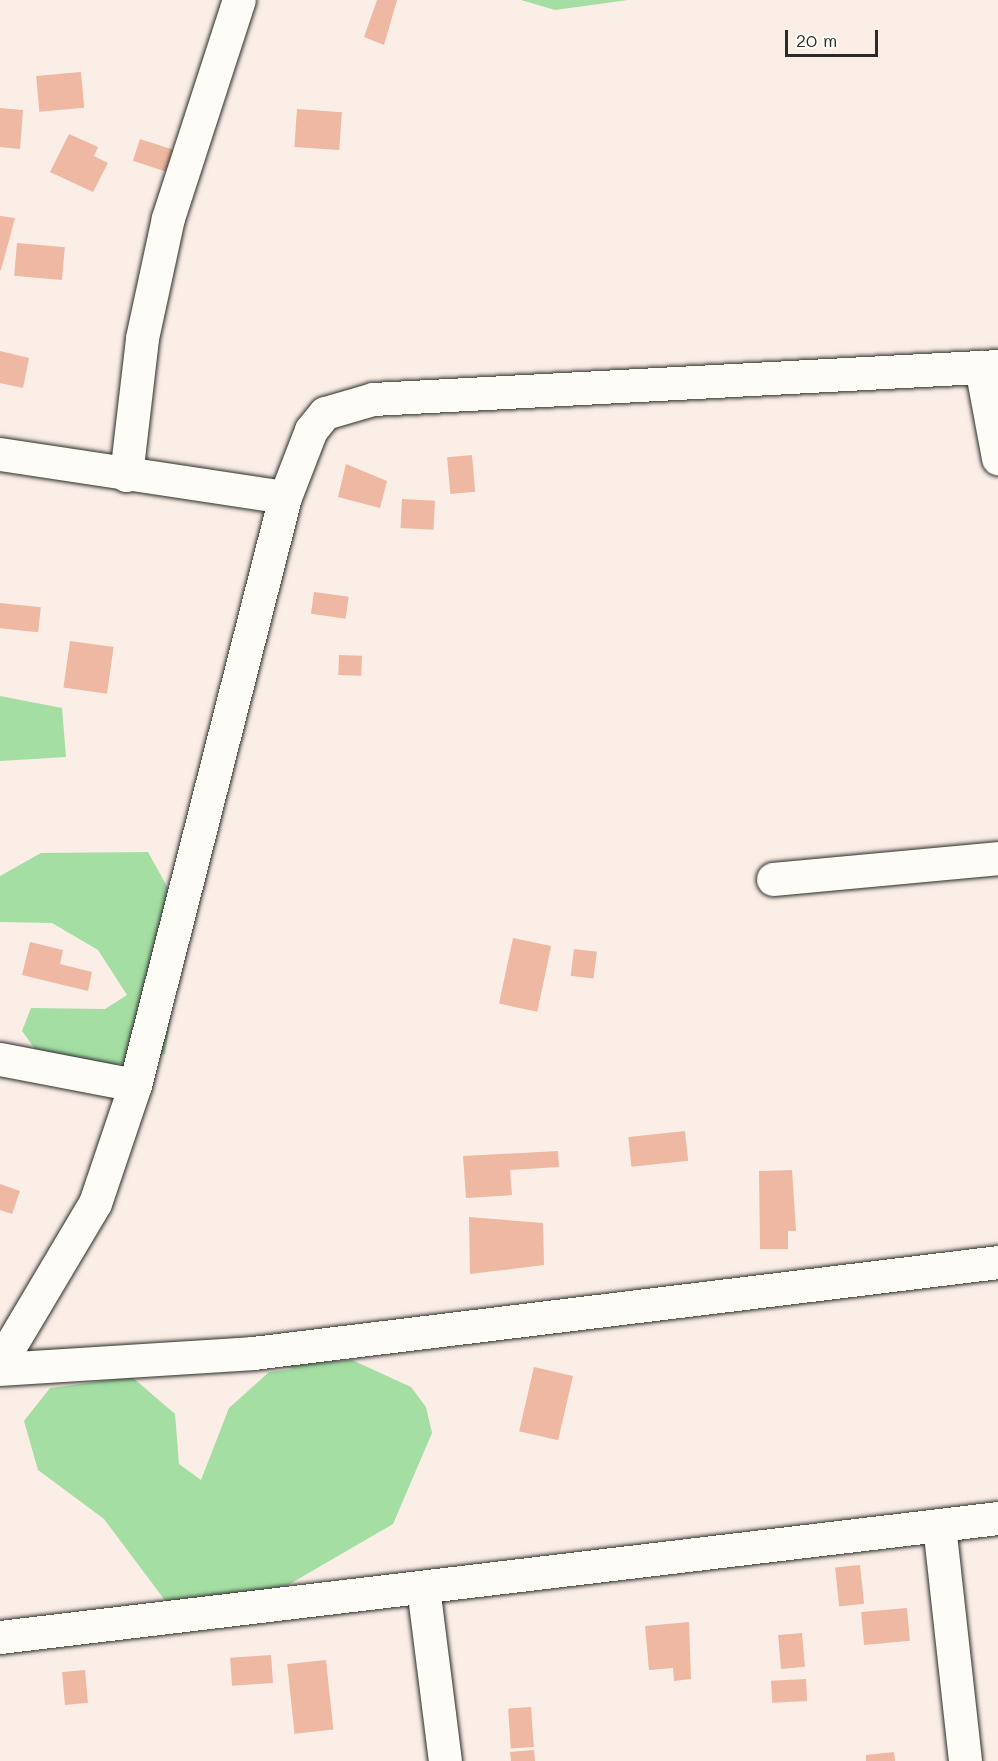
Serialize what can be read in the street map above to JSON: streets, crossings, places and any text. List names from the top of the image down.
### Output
{
  "scale_bar": "20 m"
}
